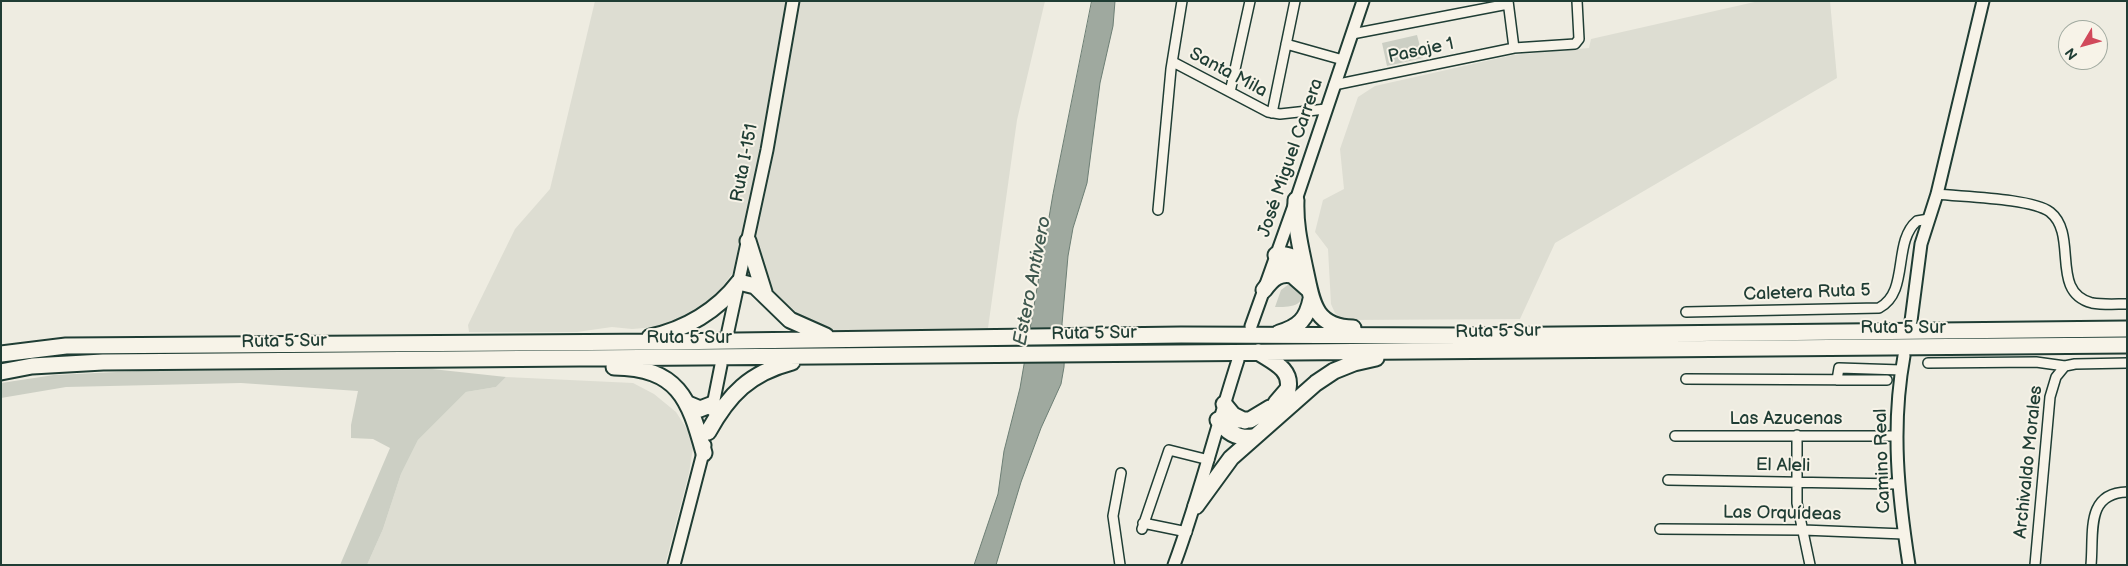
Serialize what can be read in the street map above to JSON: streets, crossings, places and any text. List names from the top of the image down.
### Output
{
  "streets": {
    "highway": ["Ruta 5 Sur"],
    "street": [
      "Pasaje 1",
      "Santa Mila",
      "José Miguel Carrera",
      "Ruta I-151",
      "Caletera Ruta 5",
      "Las Azucenas",
      "Camino Real",
      "Archivaldo Morales",
      "El Aleli",
      "Las Orquídeas"
    ]
  },
  "crossings": [
    ["Pasaje 1", "José Miguel Carrera"],
    ["Santa Mila", "José Miguel Carrera"],
    ["Las Azucenas", "Camino Real"],
    ["Camino Real", "El Aleli"],
    ["Camino Real", "Las Orquídeas"]
  ],
  "water": ["Estero Antivero"],
  "north": "bottom left"
}
